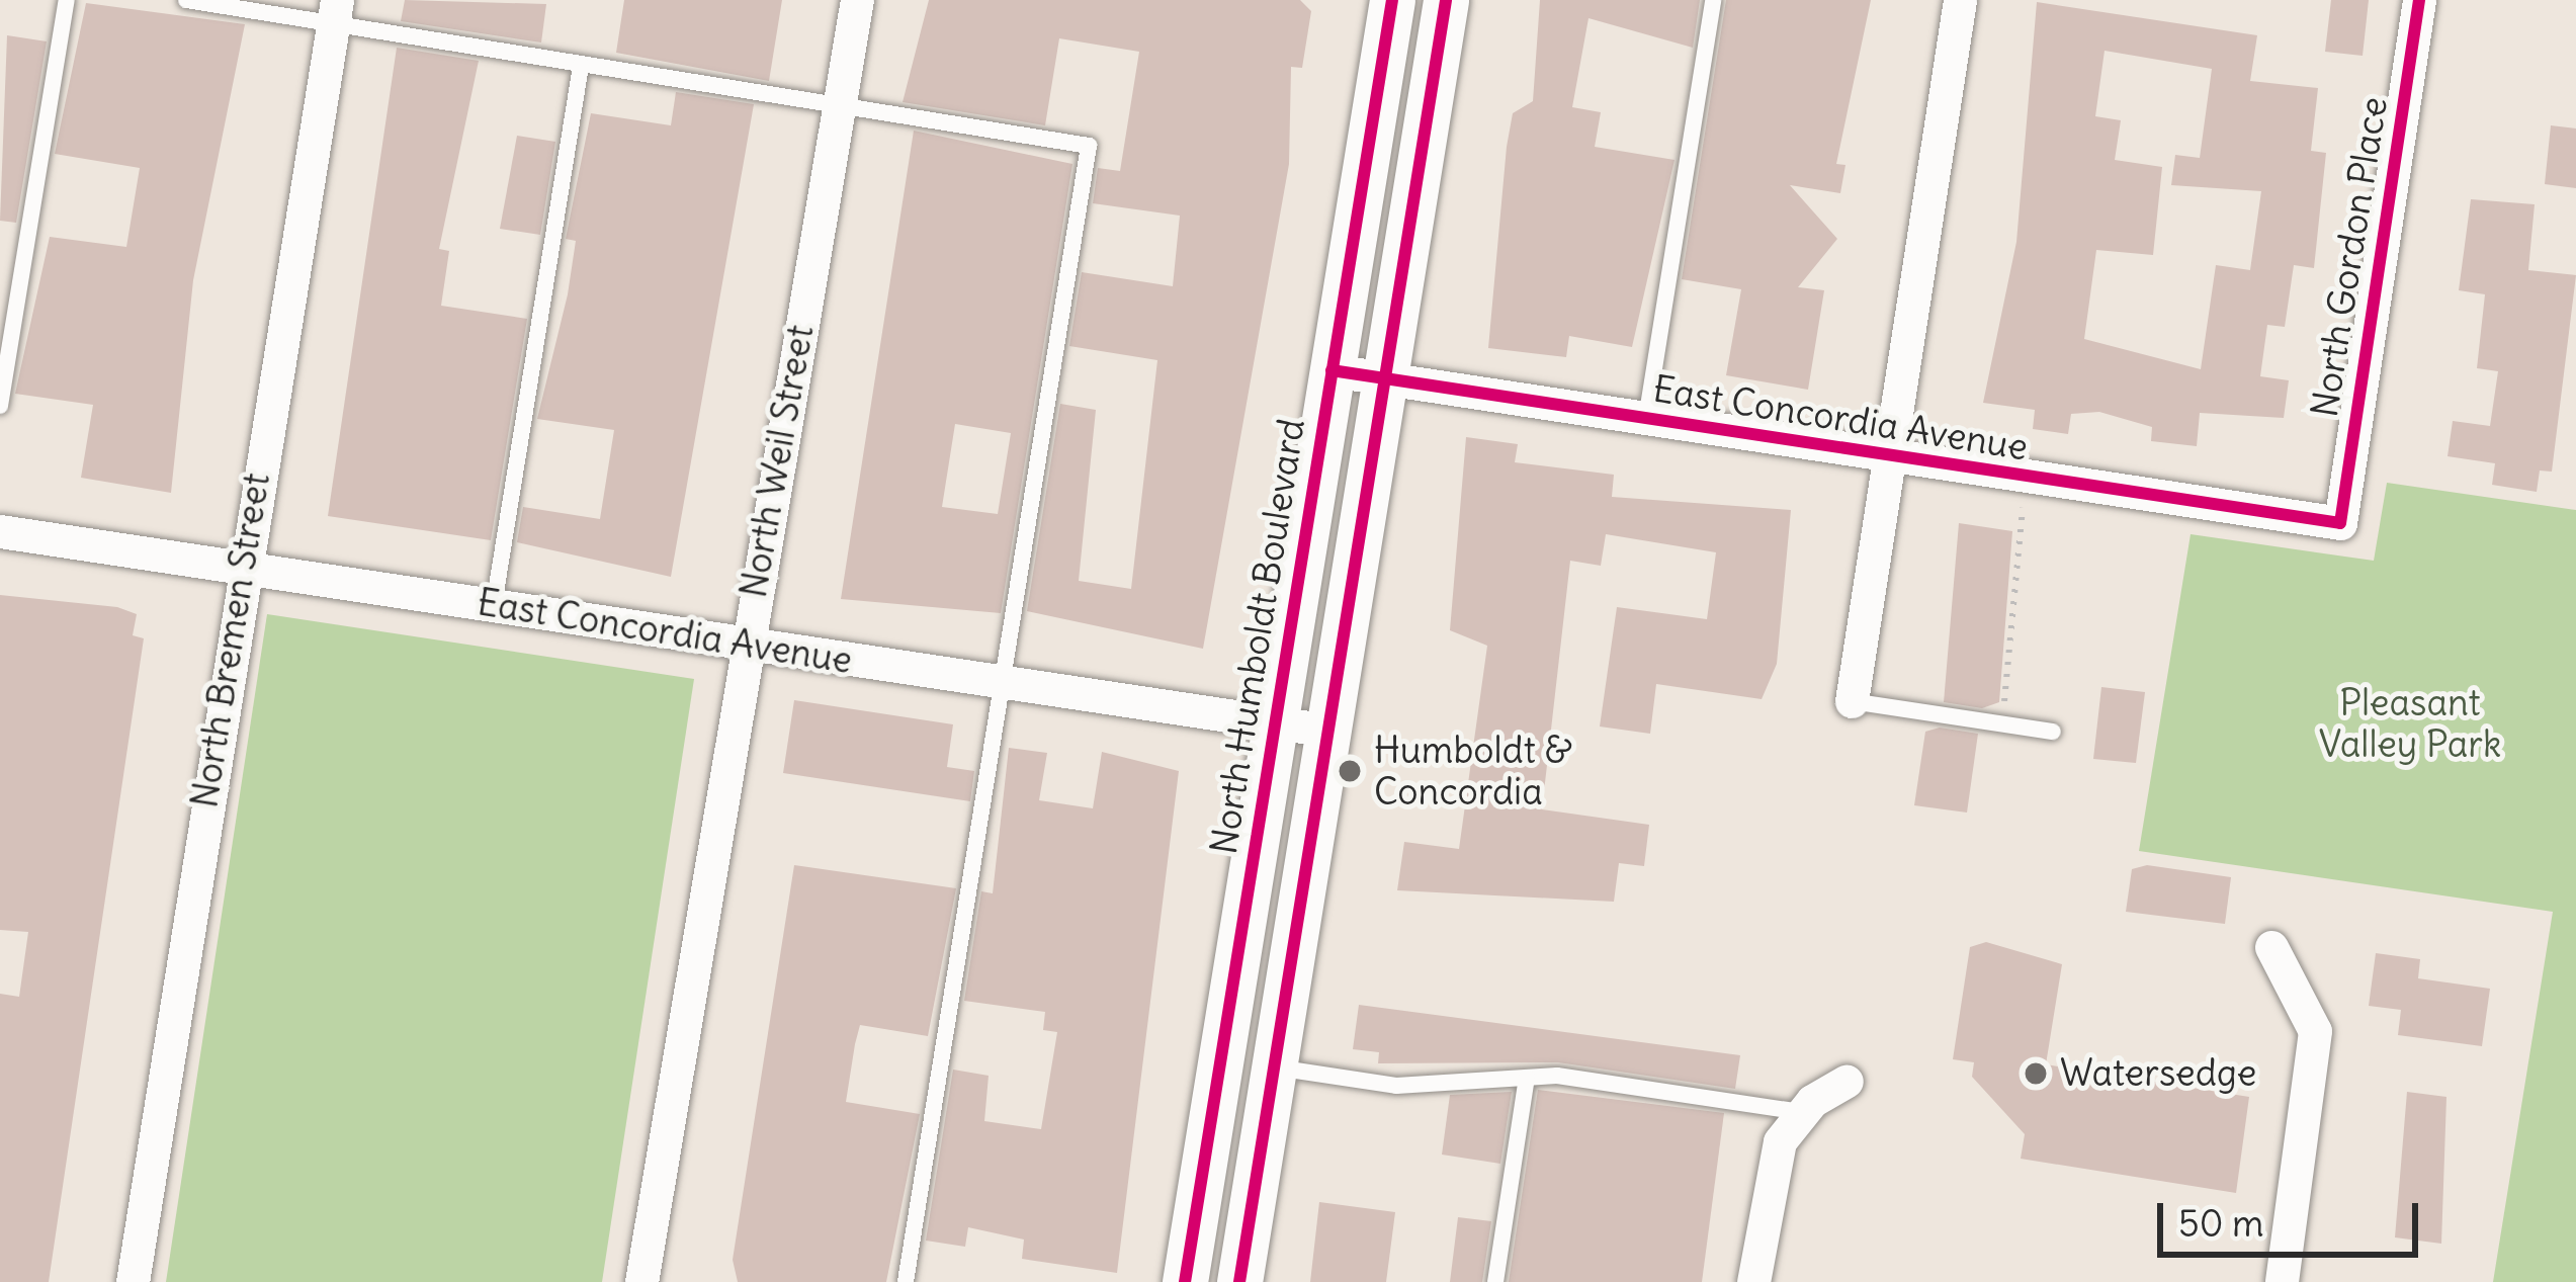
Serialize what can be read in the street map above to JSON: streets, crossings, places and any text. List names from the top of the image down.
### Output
{
  "streets": {
    "main road": ["North Humboldt Boulevard"],
    "street": [
      "North Gordon Place",
      "East Concordia Avenue",
      "North Weil Street",
      "North Bremen Street"
    ]
  },
  "crossings": [
    ["North Gordon Place", "East Concordia Avenue"],
    ["East Concordia Avenue", "North Weil Street"],
    ["East Concordia Avenue", "North Humboldt Boulevard"],
    ["East Concordia Avenue", "North Bremen Street"]
  ],
  "parks": ["Pleasant Valley Park"],
  "places": ["Humboldt & Concordia", "Watersedge"],
  "scale_bar": "50 m"
}
